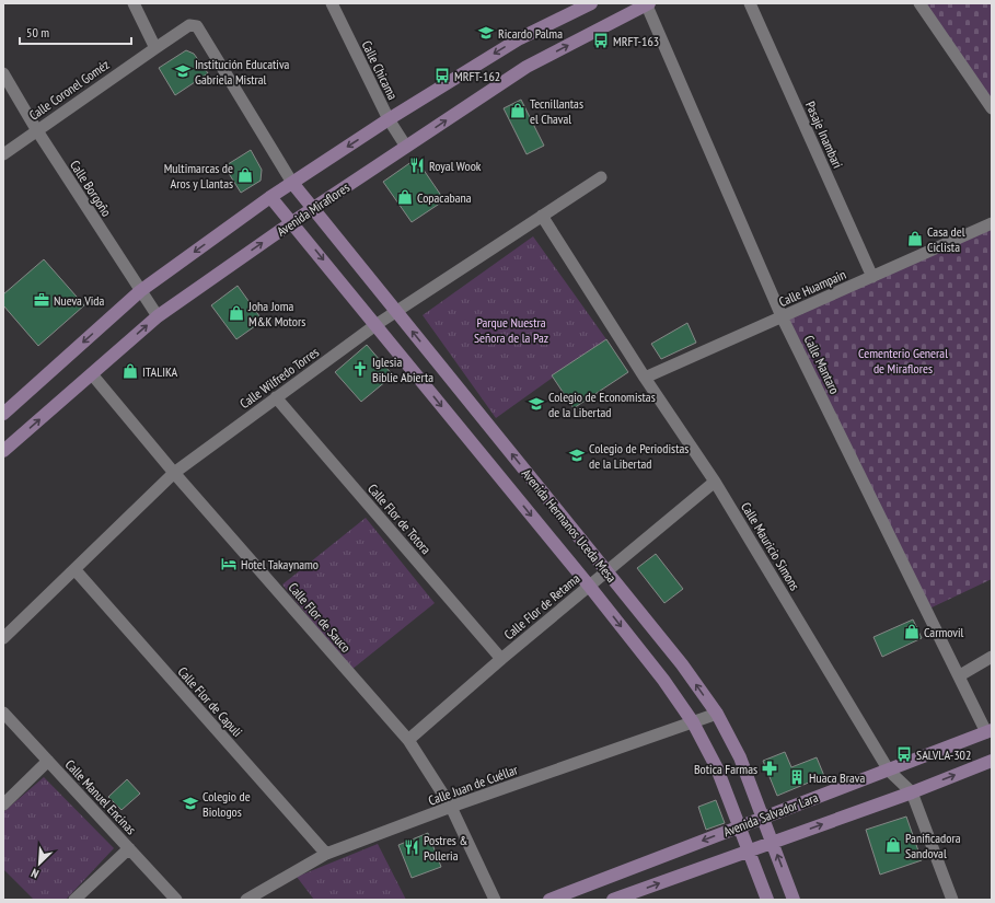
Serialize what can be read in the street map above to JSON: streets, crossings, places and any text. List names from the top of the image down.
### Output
{
  "streets": {
    "street": [
      "Calle Chicama",
      "Calle Coronel Goméz",
      "Pasaje Inambari",
      "Calle Borgoño",
      "Avenida Miraflores",
      "Calle Huampain",
      "Calle Mantaro",
      "Calle Wilfredo Torres",
      "Calle Flor de Totora",
      "Avenida Hermanos Uceda Mesa",
      "Calle Mauricio Simons",
      "Calle Flor de Retama",
      "Calle Flor de Sauco",
      "Calle Flor de Capuli",
      "Calle Juan de Cuéllar",
      "Calle Manuel Encinas",
      "Avenida Salvador Lara"
    ]
  },
  "crossings": [
    ["Calle Chicama", "Avenida Miraflores"],
    ["Calle Coronel Goméz", "Calle Borgoño"],
    ["Calle Coronel Goméz", "Avenida Hermanos Uceda Mesa"],
    ["Pasaje Inambari", "Calle Huampain"],
    ["Calle Borgoño", "Avenida Miraflores"],
    ["Avenida Miraflores", "Calle Mantaro"],
    ["Avenida Miraflores", "Avenida Hermanos Uceda Mesa"],
    ["Avenida Miraflores", "Calle Flor de Sauco"],
    ["Calle Huampain", "Calle Mantaro"],
    ["Calle Huampain", "Calle Mauricio Simons"],
    ["Calle Mantaro", "Avenida Salvador Lara"],
    ["Calle Wilfredo Torres", "Calle Flor de Totora"],
    ["Calle Wilfredo Torres", "Avenida Hermanos Uceda Mesa"],
    ["Calle Wilfredo Torres", "Calle Mauricio Simons"],
    ["Calle Wilfredo Torres", "Calle Flor de Sauco"],
    ["Calle Wilfredo Torres", "Calle Flor de Capuli"],
    ["Calle Flor de Totora", "Calle Flor de Retama"],
    ["Avenida Hermanos Uceda Mesa", "Calle Flor de Retama"],
    ["Avenida Hermanos Uceda Mesa", "Calle Juan de Cuéllar"],
    ["Avenida Hermanos Uceda Mesa", "Avenida Salvador Lara"],
    ["Calle Mauricio Simons", "Calle Flor de Retama"],
    ["Calle Mauricio Simons", "Avenida Salvador Lara"],
    ["Calle Flor de Retama", "Calle Flor de Sauco"],
    ["Calle Flor de Sauco", "Calle Juan de Cuéllar"],
    ["Calle Flor de Capuli", "Calle Juan de Cuéllar"]
  ],
  "parks": ["Parque Nuestra Señora de la Paz", "Cementerio General de Miraflores"],
  "places": {
    "school or university": [
      "Ricardo Palma",
      "Institución Educativa Gabriela Mistral",
      "Colegio de Economistas de la Libertad",
      "Colegio de Periodistas de la Libertad",
      "Colegio de Biologos"
    ],
    "bus stop": ["MRFT-163", "MRFT-162", "SALVLA-302"],
    "shop": [
      "Tecnillantas el Chaval",
      "Multimarcas de Aros y Llantas",
      "Copacabana",
      "Casa del Ciclista",
      "Joha Joma M&K Motors",
      "ITALIKA",
      "Carmovil",
      "Panificadora Sandoval"
    ],
    "restaurant": ["Royal Wook", "Postres & Polleria"],
    "office": ["Nueva Vida"],
    "church": ["Iglesia Biblie Abierta"],
    "hotel": ["Hotel Takaynamo"],
    "pharmacy": ["Botica Farmas"],
    "building": ["Huaca Brava"]
  },
  "scale_bar": "50 m",
  "north": "bottom left"
}
